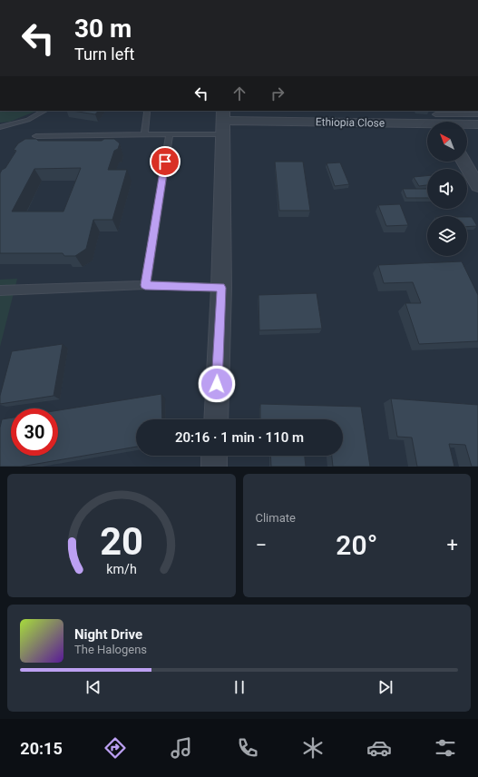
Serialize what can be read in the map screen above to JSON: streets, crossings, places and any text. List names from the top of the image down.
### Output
{
  "streets": {
    "street": ["Ethiopia Close"]
  },
  "north": "top left",
  "page": {
    "turn": ["30 m", "Turn left"],
    "limit": "30",
    "trip": "20:16 · 1 min · 110 m",
    "tile": "Climate",
    "heat": ["−", "20°", "+"],
    "song": ["Night Drive", "The Halogens"],
    "tabs": "20:15",
    "gauge": ["20", "km/h"]
  }
}
